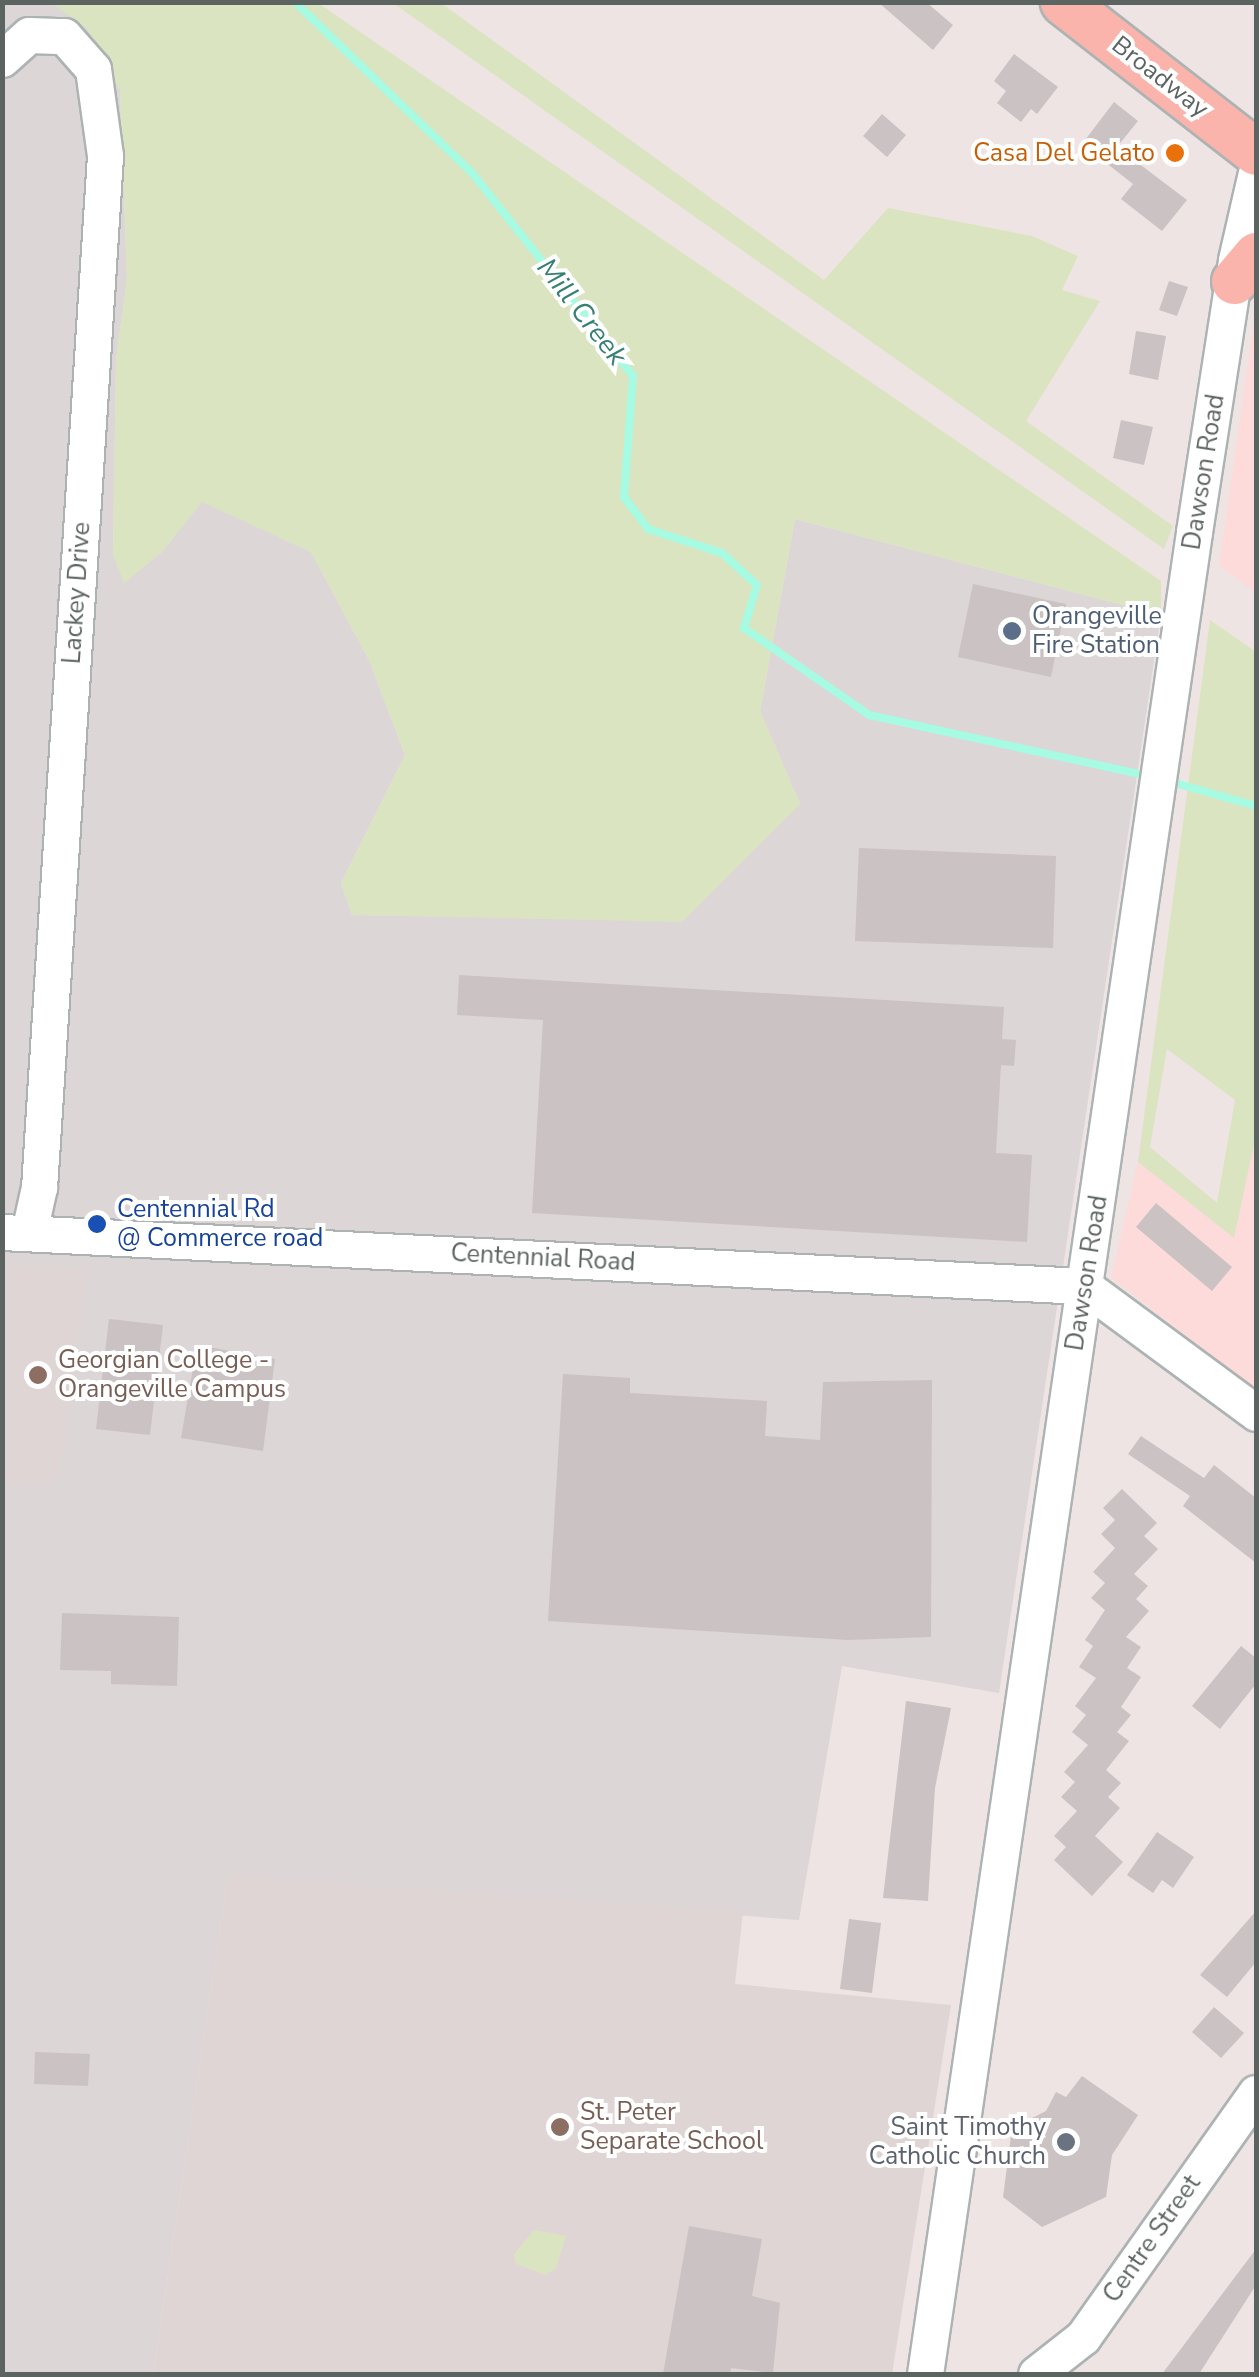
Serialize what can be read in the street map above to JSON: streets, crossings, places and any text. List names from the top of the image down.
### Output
{
  "streets": {
    "main road": ["Broadway"],
    "street": [
      "Dawson Road",
      "Lackey Drive",
      "Centennial Road",
      "Centre Street"
    ]
  },
  "crossings": [
    ["Dawson Road", "Centennial Road"],
    ["Lackey Drive", "Centennial Road"]
  ],
  "water": ["Mill Creek"],
  "places": [
    "Casa Del Gelato",
    "Orangeville Fire Station",
    "Centennial Rd @ Commerce road",
    "Georgian College - Orangeville Campus",
    "St. Peter Separate School",
    "Saint Timothy Catholic Church"
  ]
}
